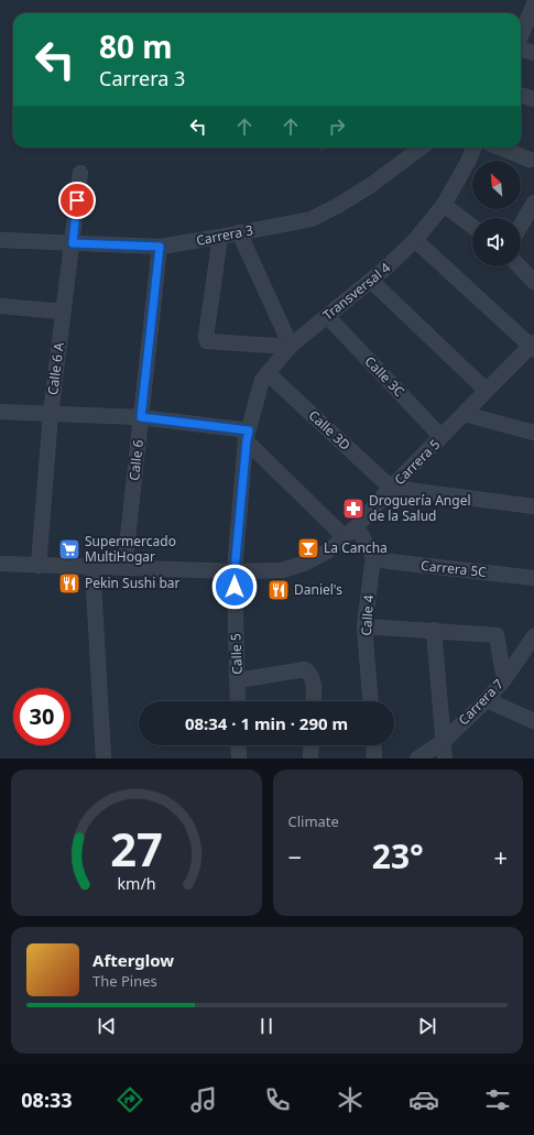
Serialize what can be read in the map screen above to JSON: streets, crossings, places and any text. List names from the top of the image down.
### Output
{
  "streets": {
    "street": [
      "Carrera 3",
      "Transversal 4",
      "Calle 6 A",
      "Calle 3C",
      "Calle 3D",
      "Calle 6",
      "Carrera 5",
      "Carrera 5C",
      "Calle 4",
      "Calle 5",
      "Carrera 7"
    ]
  },
  "crossings": [
    ["Carrera 3", "Calle 6 A"],
    ["Carrera 3", "Calle 6"],
    ["Transversal 4", "Calle 3C"],
    ["Transversal 4", "Calle 3D"],
    ["Transversal 4", "Calle 5"],
    ["Calle 6 A", "Carrera 5"],
    ["Calle 3C", "Carrera 5"],
    ["Calle 3D", "Carrera 5"],
    ["Calle 6", "Carrera 5"],
    ["Carrera 5", "Calle 5"],
    ["Carrera 5C", "Calle 4"]
  ],
  "places": {
    "pharmacy": ["Droguería Angel de la Salud"],
    "bar": ["La Cancha"],
    "supermarket": ["Supermercado MultiHogar"],
    "restaurant": ["Pekin Sushi bar", "Daniel's"]
  },
  "north": "top left",
  "page": {
    "turn": ["80 m", "Carrera 3"],
    "limit": "30",
    "trip": "08:34 · 1 min · 290 m",
    "tile": "Climate",
    "heat": ["−", "23°", "+"],
    "song": ["Afterglow", "The Pines"],
    "tabs": "08:33",
    "gauge": ["27", "km/h"]
  }
}
